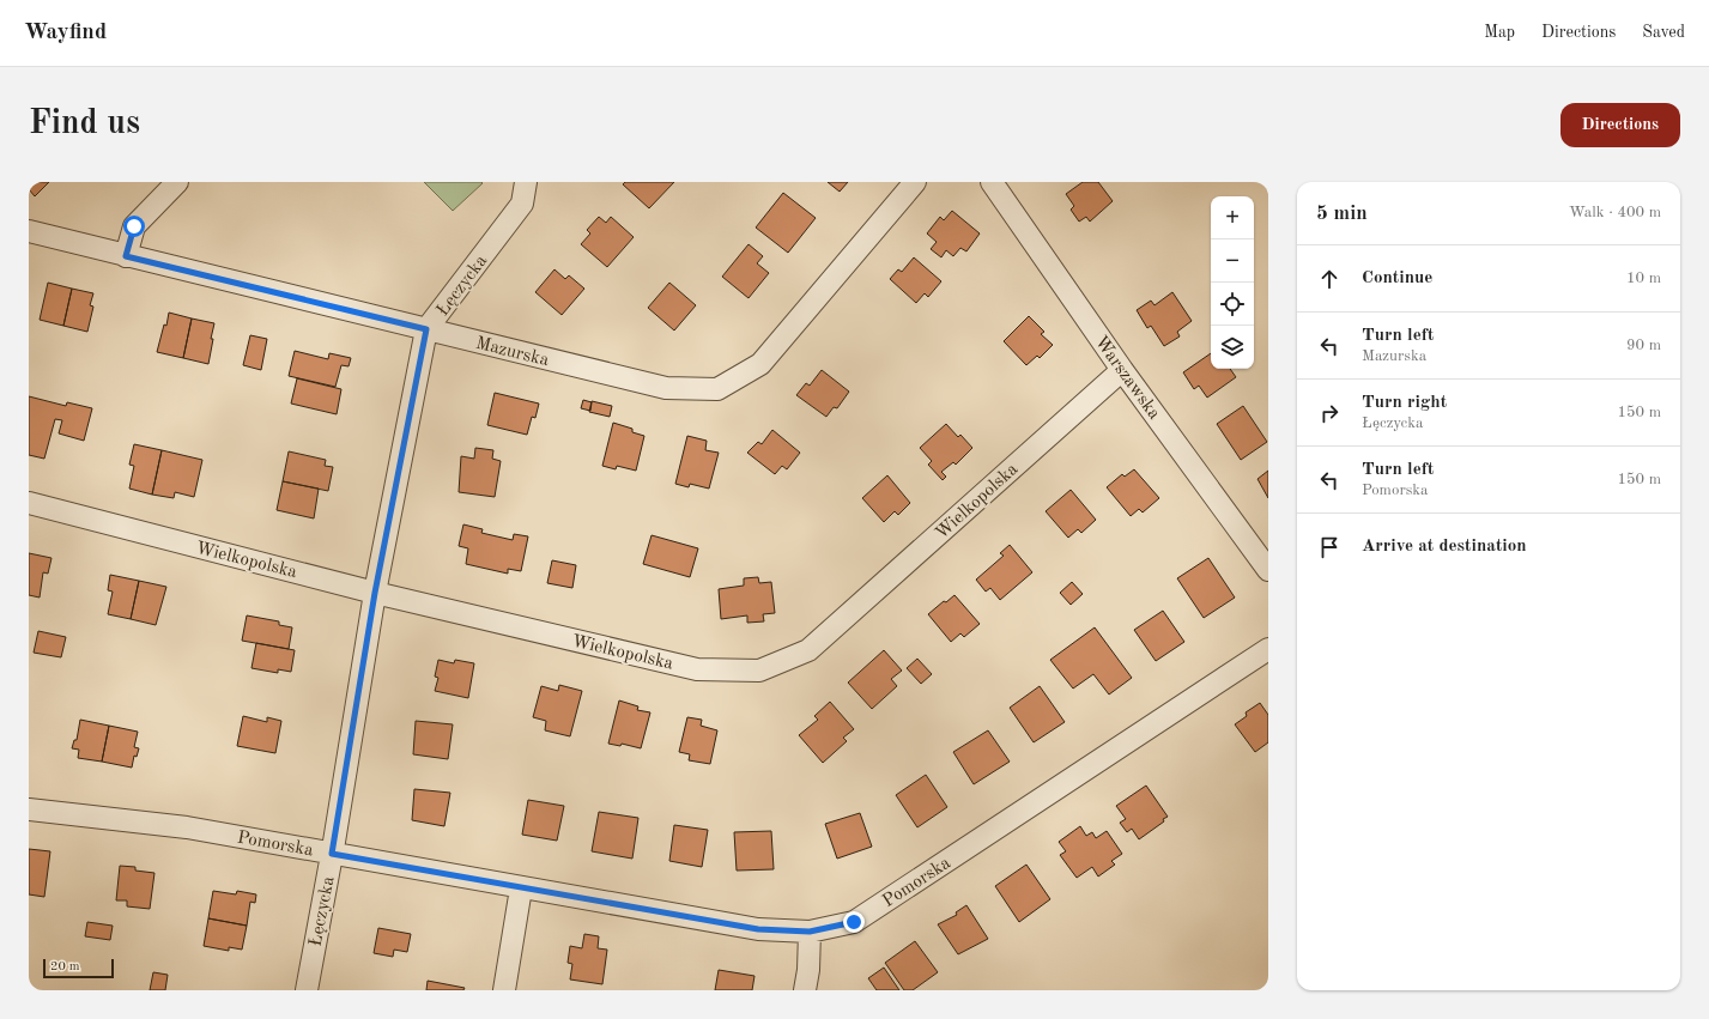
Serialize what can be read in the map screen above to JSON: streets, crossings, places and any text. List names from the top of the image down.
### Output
{
  "streets": {
    "street": [
      "Łęczycka",
      "Mazurska",
      "Warszawska",
      "Wielkopolska",
      "Pomorska"
    ]
  },
  "crossings": [
    ["Łęczycka", "Mazurska"],
    ["Łęczycka", "Wielkopolska"],
    ["Łęczycka", "Pomorska"],
    ["Warszawska", "Wielkopolska"]
  ],
  "scale_bar": "20 m",
  "page": {
    "header": "Wayfind",
    "nav": ["Map", "Directions", "Saved"],
    "buttons": "Directions",
    "title": "Find us",
    "heading": ["5 min", "Walk · 400 m"],
    "map_buttons": ["+", "−"],
    "list": [
      ["Continue", "10 m"],
      ["Turn left", "Mazurska", "90 m"],
      ["Turn right", "Łęczycka", "150 m"],
      ["Turn left", "Pomorska", "150 m"],
      "Arrive at destination"
    ],
    "scale": "20 m"
  }
}
